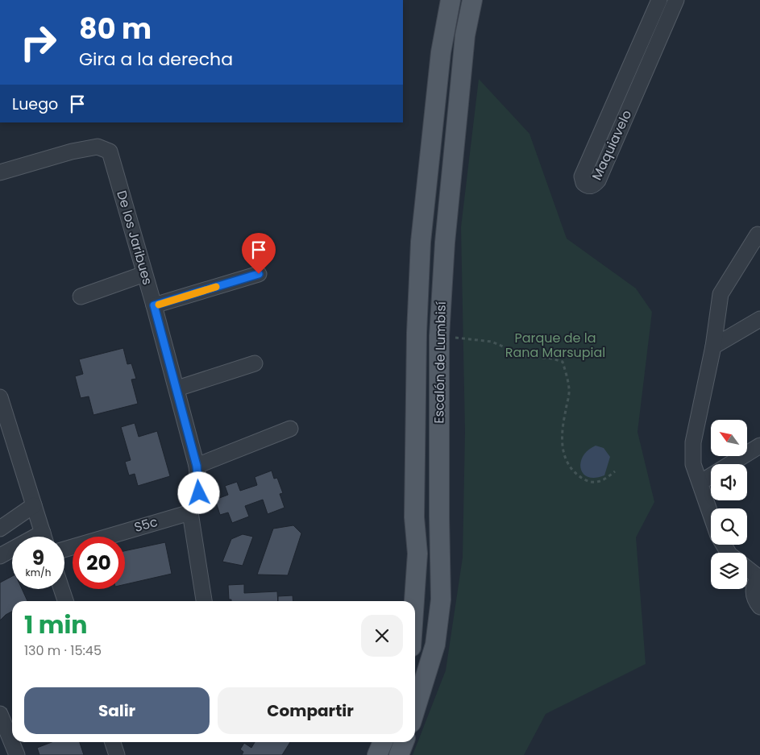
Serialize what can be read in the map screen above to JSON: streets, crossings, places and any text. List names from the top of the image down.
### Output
{
  "streets": {
    "main road": ["Escalón de Lumbisí"],
    "street": ["Maquiavelo", "De los Jaribues", "S5c"]
  },
  "crossings": [
    ["De los Jaribues", "S5c"]
  ],
  "parks": ["Parque de la Rana Marsupial"],
  "north": "top left",
  "page": {
    "turn": ["80 m", "Gira a la derecha"],
    "then": "Luego",
    "speed": "9 km/h",
    "limit": "20",
    "heading": ["1 min", "130 m · 15:45"],
    "buttons": ["Salir", "Compartir"]
  }
}
